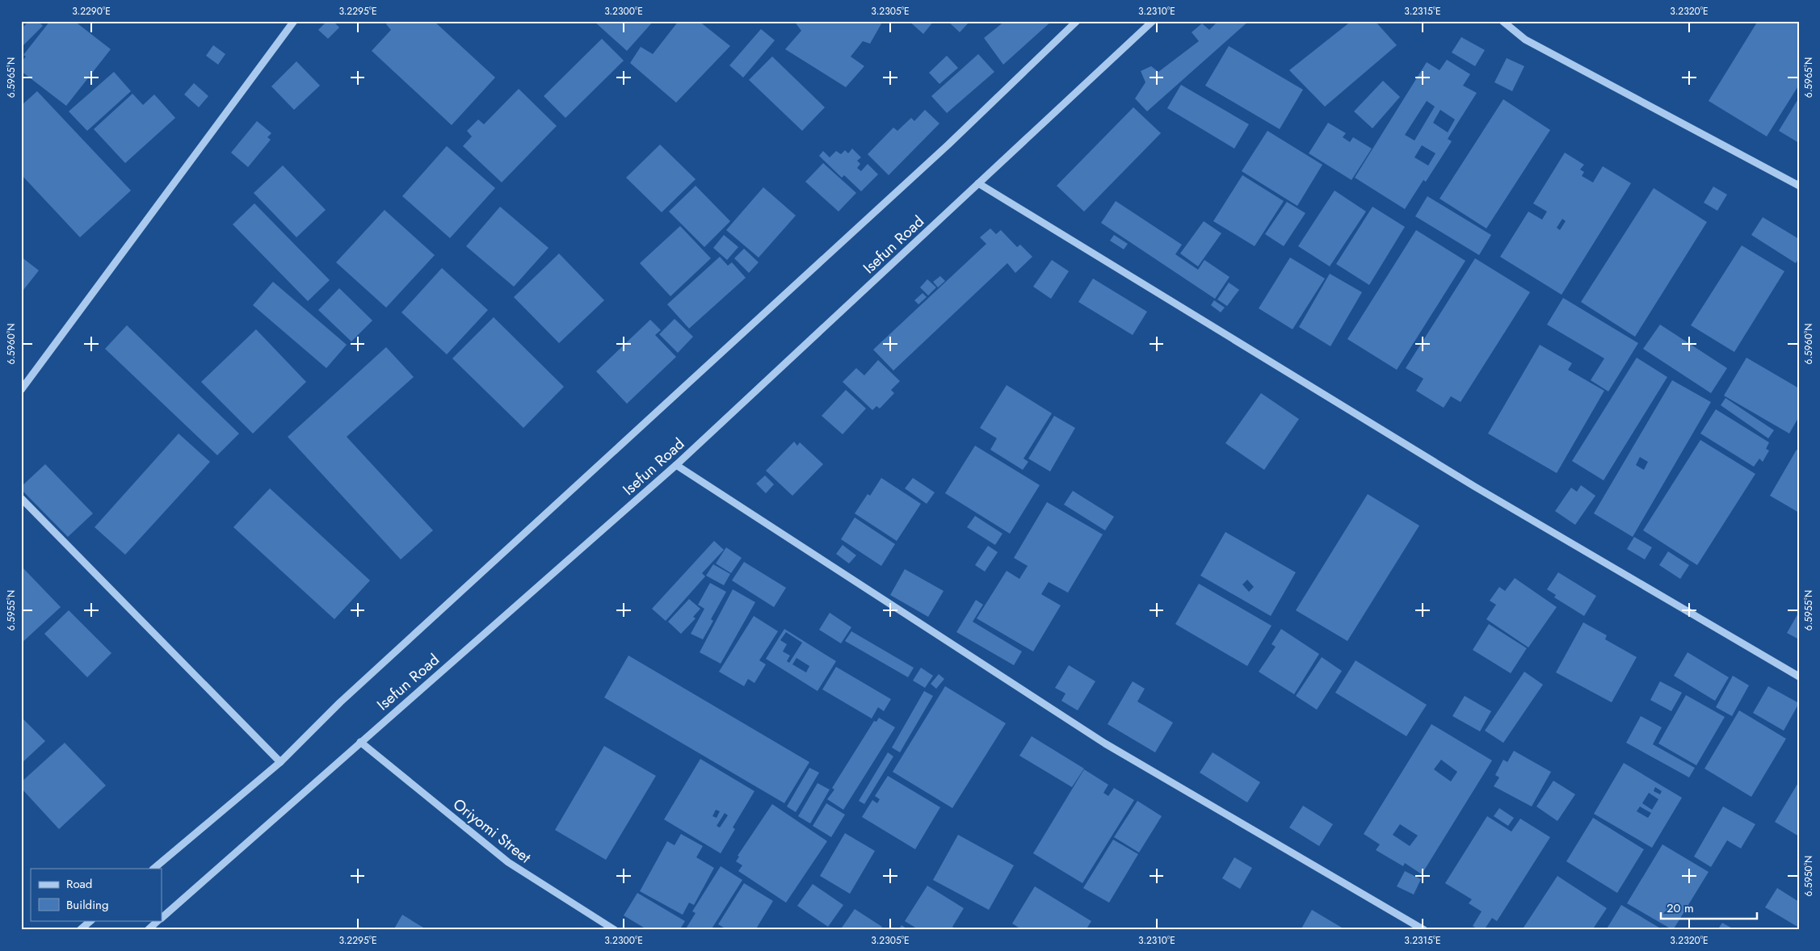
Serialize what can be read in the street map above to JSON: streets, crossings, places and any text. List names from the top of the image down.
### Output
{
  "streets": {
    "street": ["Isefun Road", "Oriyomi Street"]
  },
  "crossings": [
    ["Isefun Road", "Oriyomi Street"]
  ],
  "legend": ["Road", "Building"],
  "scale_bar": "20 m",
  "coordinates": [
    "3.2290°E",
    "3.2295°E",
    "3.2300°E",
    "3.2305°E",
    "3.2310°E",
    "3.2315°E",
    "3.2320°E",
    "6.5965°N",
    "6.5960°N",
    "6.5955°N",
    "6.5950°N"
  ]
}
